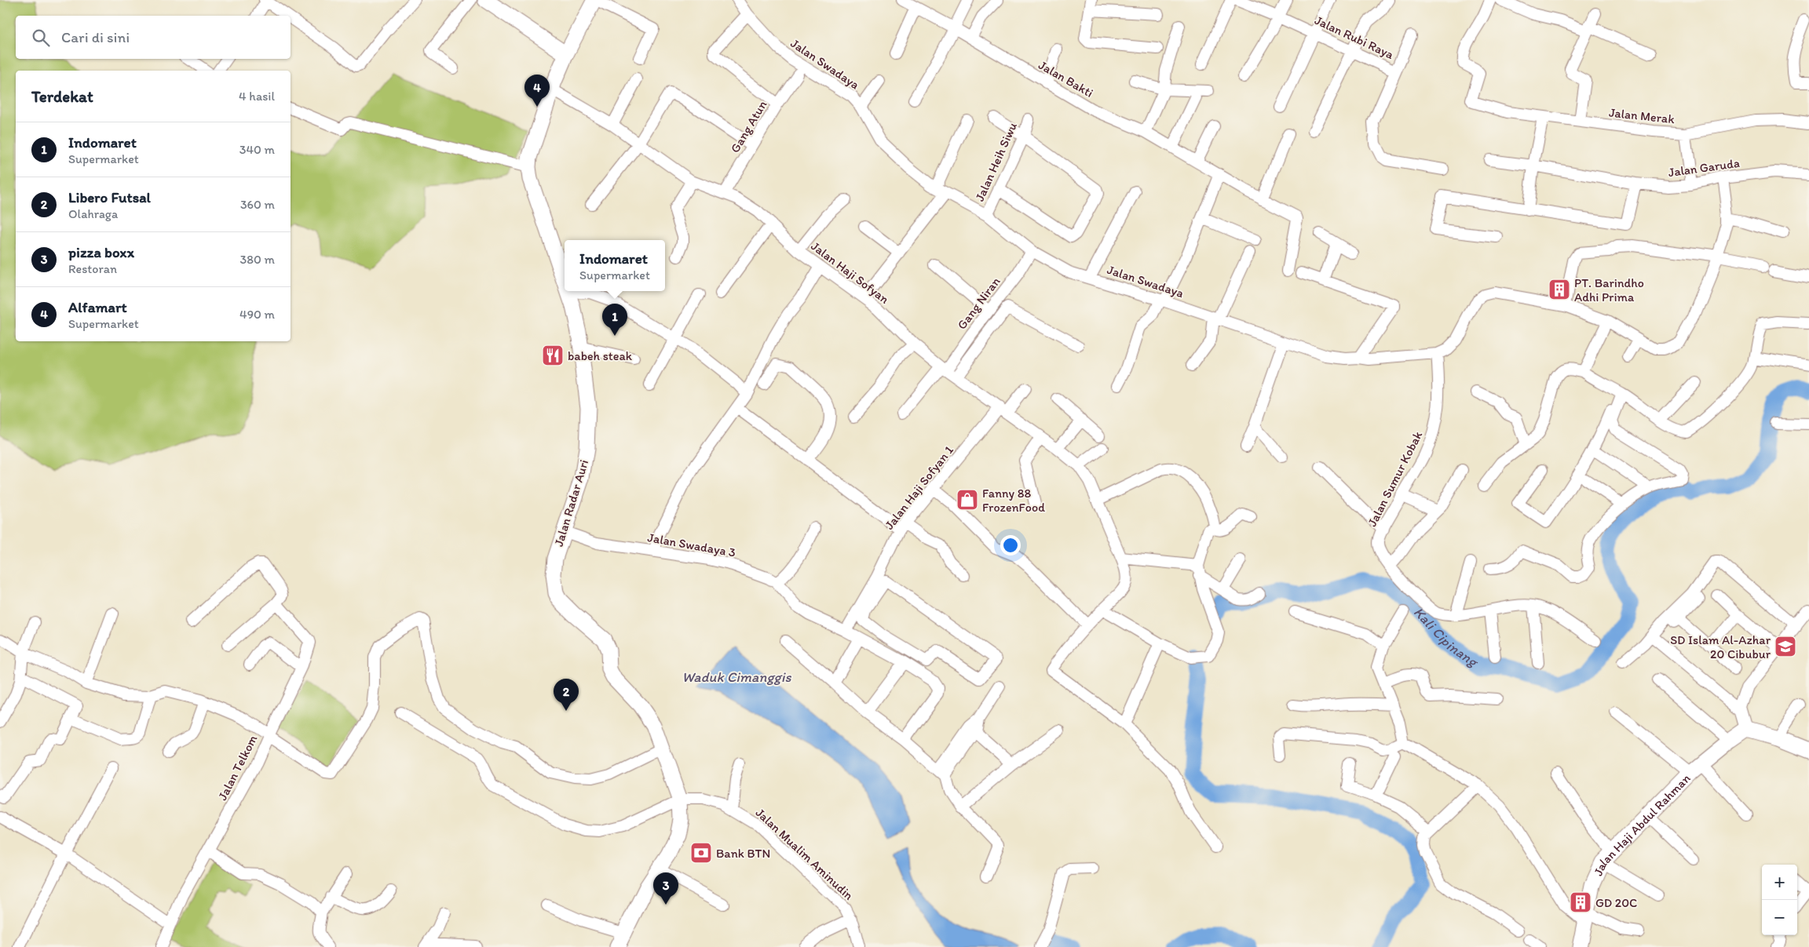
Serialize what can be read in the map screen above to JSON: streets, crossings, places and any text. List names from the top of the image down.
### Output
{
  "streets": {
    "main road": ["Jalan Radar Auri", "Jalan Haji Abdul Rahman"],
    "street": [
      "Jalan Rubi Raya",
      "Jalan Swadaya",
      "Jalan Bakti",
      "Jalan Merak",
      "Gang Atun",
      "Jalan Heih Siwu",
      "Jalan Garuda",
      "Jalan Haji Sofyan",
      "Gang Niran",
      "Jalan Sumur Kobak",
      "Jalan Haji Sofyan 1",
      "Jalan Swadaya 3",
      "Jalan Telkom",
      "Jalan Mualim Aminudin"
    ]
  },
  "crossings": [
    ["Jalan Swadaya", "Jalan Heih Siwu"],
    ["Jalan Swadaya", "Jalan Garuda"],
    ["Jalan Swadaya", "Gang Niran"],
    ["Jalan Swadaya", "Jalan Sumur Kobak"],
    ["Gang Atun", "Jalan Haji Sofyan"],
    ["Jalan Haji Sofyan", "Gang Niran"],
    ["Jalan Haji Sofyan", "Jalan Haji Sofyan 1"],
    ["Jalan Haji Sofyan", "Jalan Radar Auri"],
    ["Jalan Haji Sofyan 1", "Jalan Swadaya 3"],
    ["Jalan Radar Auri", "Jalan Swadaya 3"],
    ["Jalan Radar Auri", "Jalan Mualim Aminudin"]
  ],
  "water": ["Kali Cipinang", "Waduk Cimanggis"],
  "places": {
    "building": ["PT. Barindho Adhi Prima", "GD 20C"],
    "restaurant": ["babeh steak"],
    "shop": ["Fanny 88 FrozenFood"],
    "school or university": ["SD Islam Al-Azhar 20 Cibubur"],
    "bank": ["Bank BTN"]
  },
  "page": {
    "search": "Cari di sini",
    "heading": ["Terdekat", "4 hasil"],
    "pins": [
      "4",
      "1",
      "2",
      "3"
    ],
    "list": [
      {
        "mark": "1",
        "name": "Indomaret",
        "note": "Supermarket",
        "value": "340 m"
      },
      {
        "mark": "2",
        "name": "Libero Futsal",
        "note": "Olahraga",
        "value": "360 m"
      },
      {
        "mark": "3",
        "name": "pizza boxx",
        "note": "Restoran",
        "value": "380 m"
      },
      {
        "mark": "4",
        "name": "Alfamart",
        "note": "Supermarket",
        "value": "490 m"
      }
    ],
    "popup": ["Indomaret", "Supermarket"],
    "map_buttons": ["+", "−"]
  }
}
